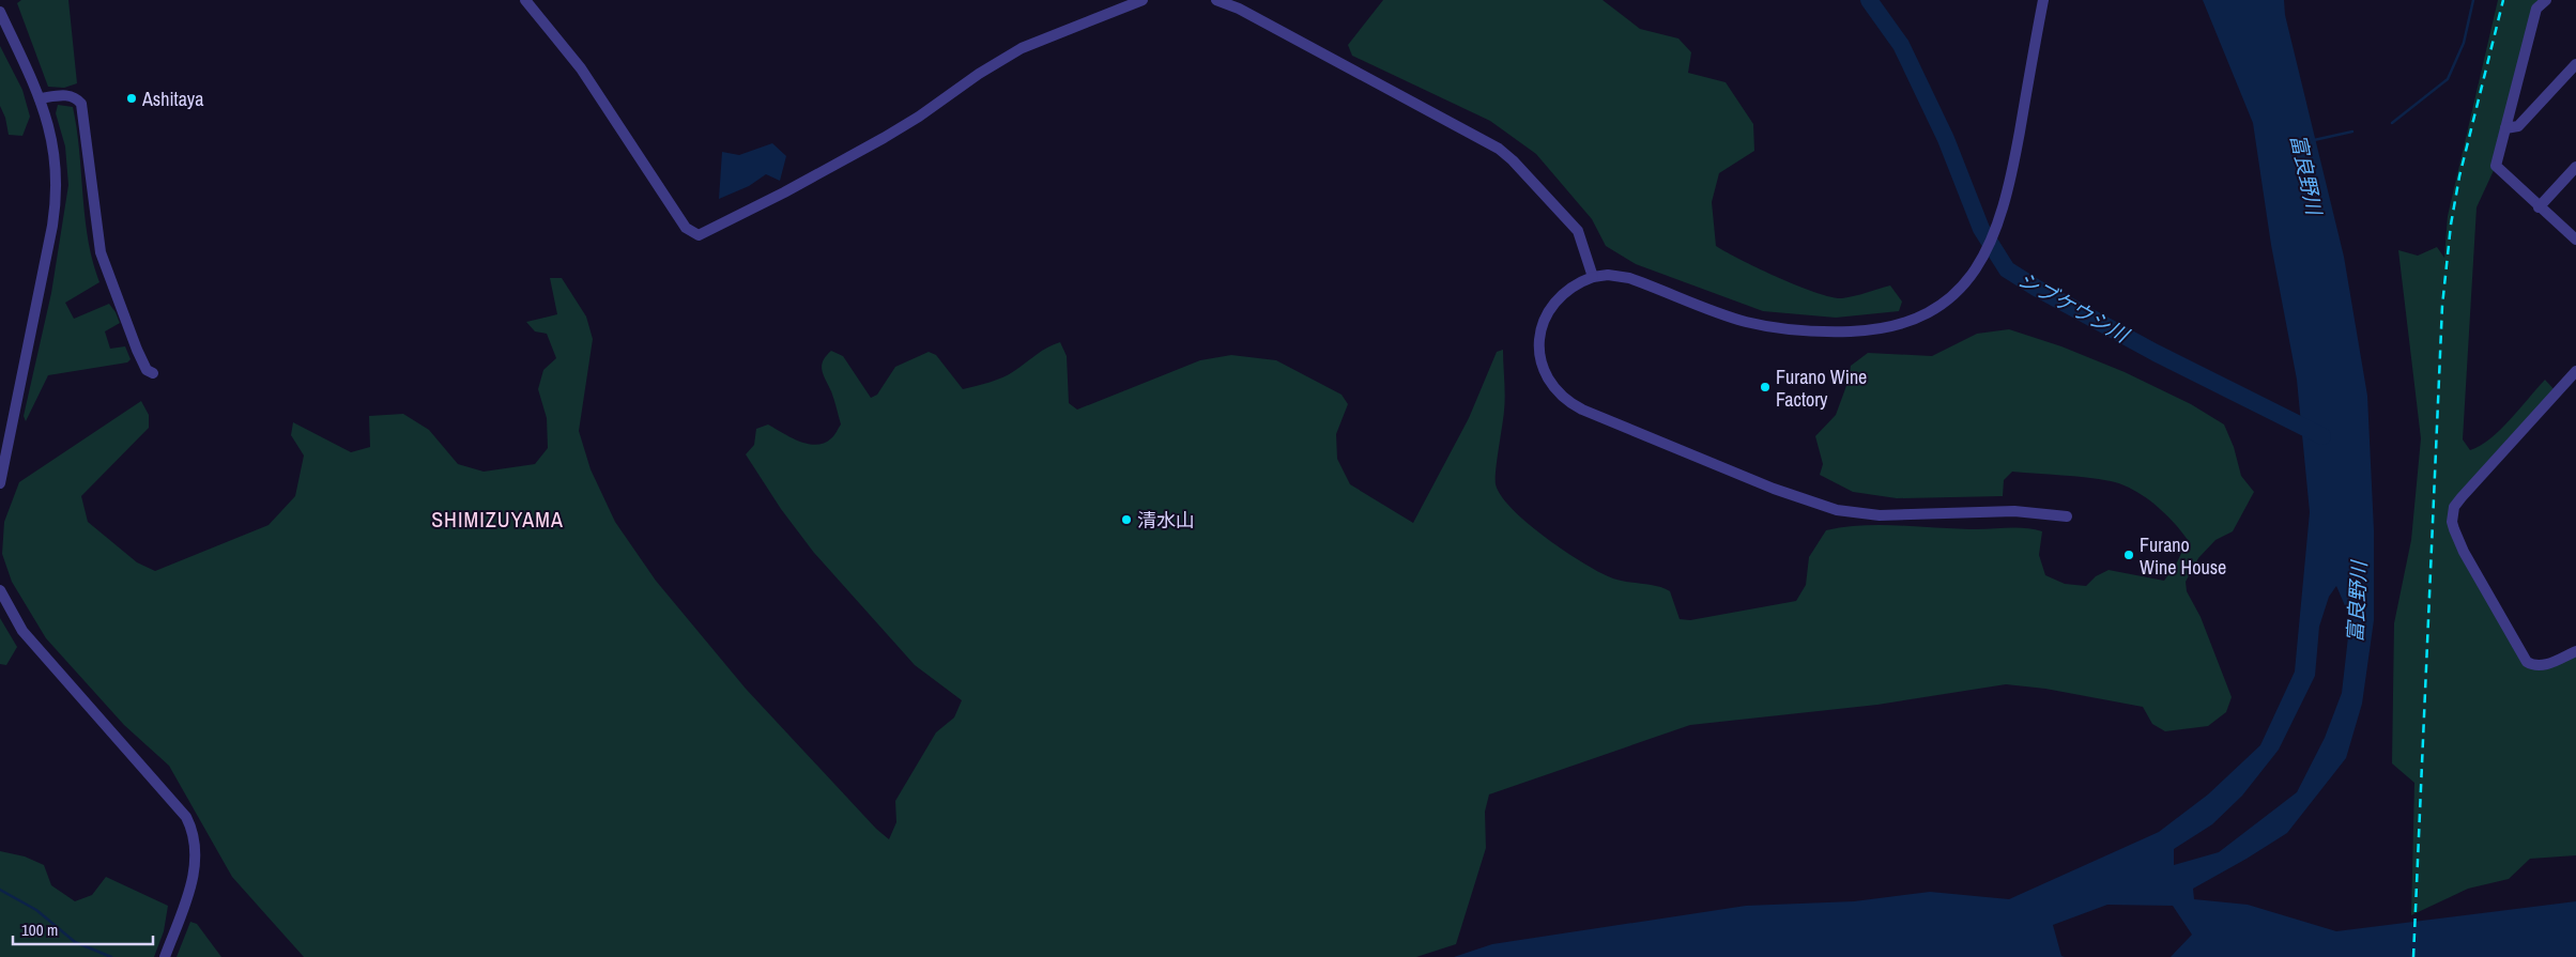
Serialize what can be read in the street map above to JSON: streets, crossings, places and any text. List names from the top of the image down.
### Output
{
  "districts": ["SHIMIZUYAMA"],
  "water": ["富良野川", "シブケウシ川"],
  "places": [
    "Ashitaya",
    "Furano Wine Factory",
    "清水山",
    "Furano Wine House"
  ],
  "scale_bar": "100 m"
}
